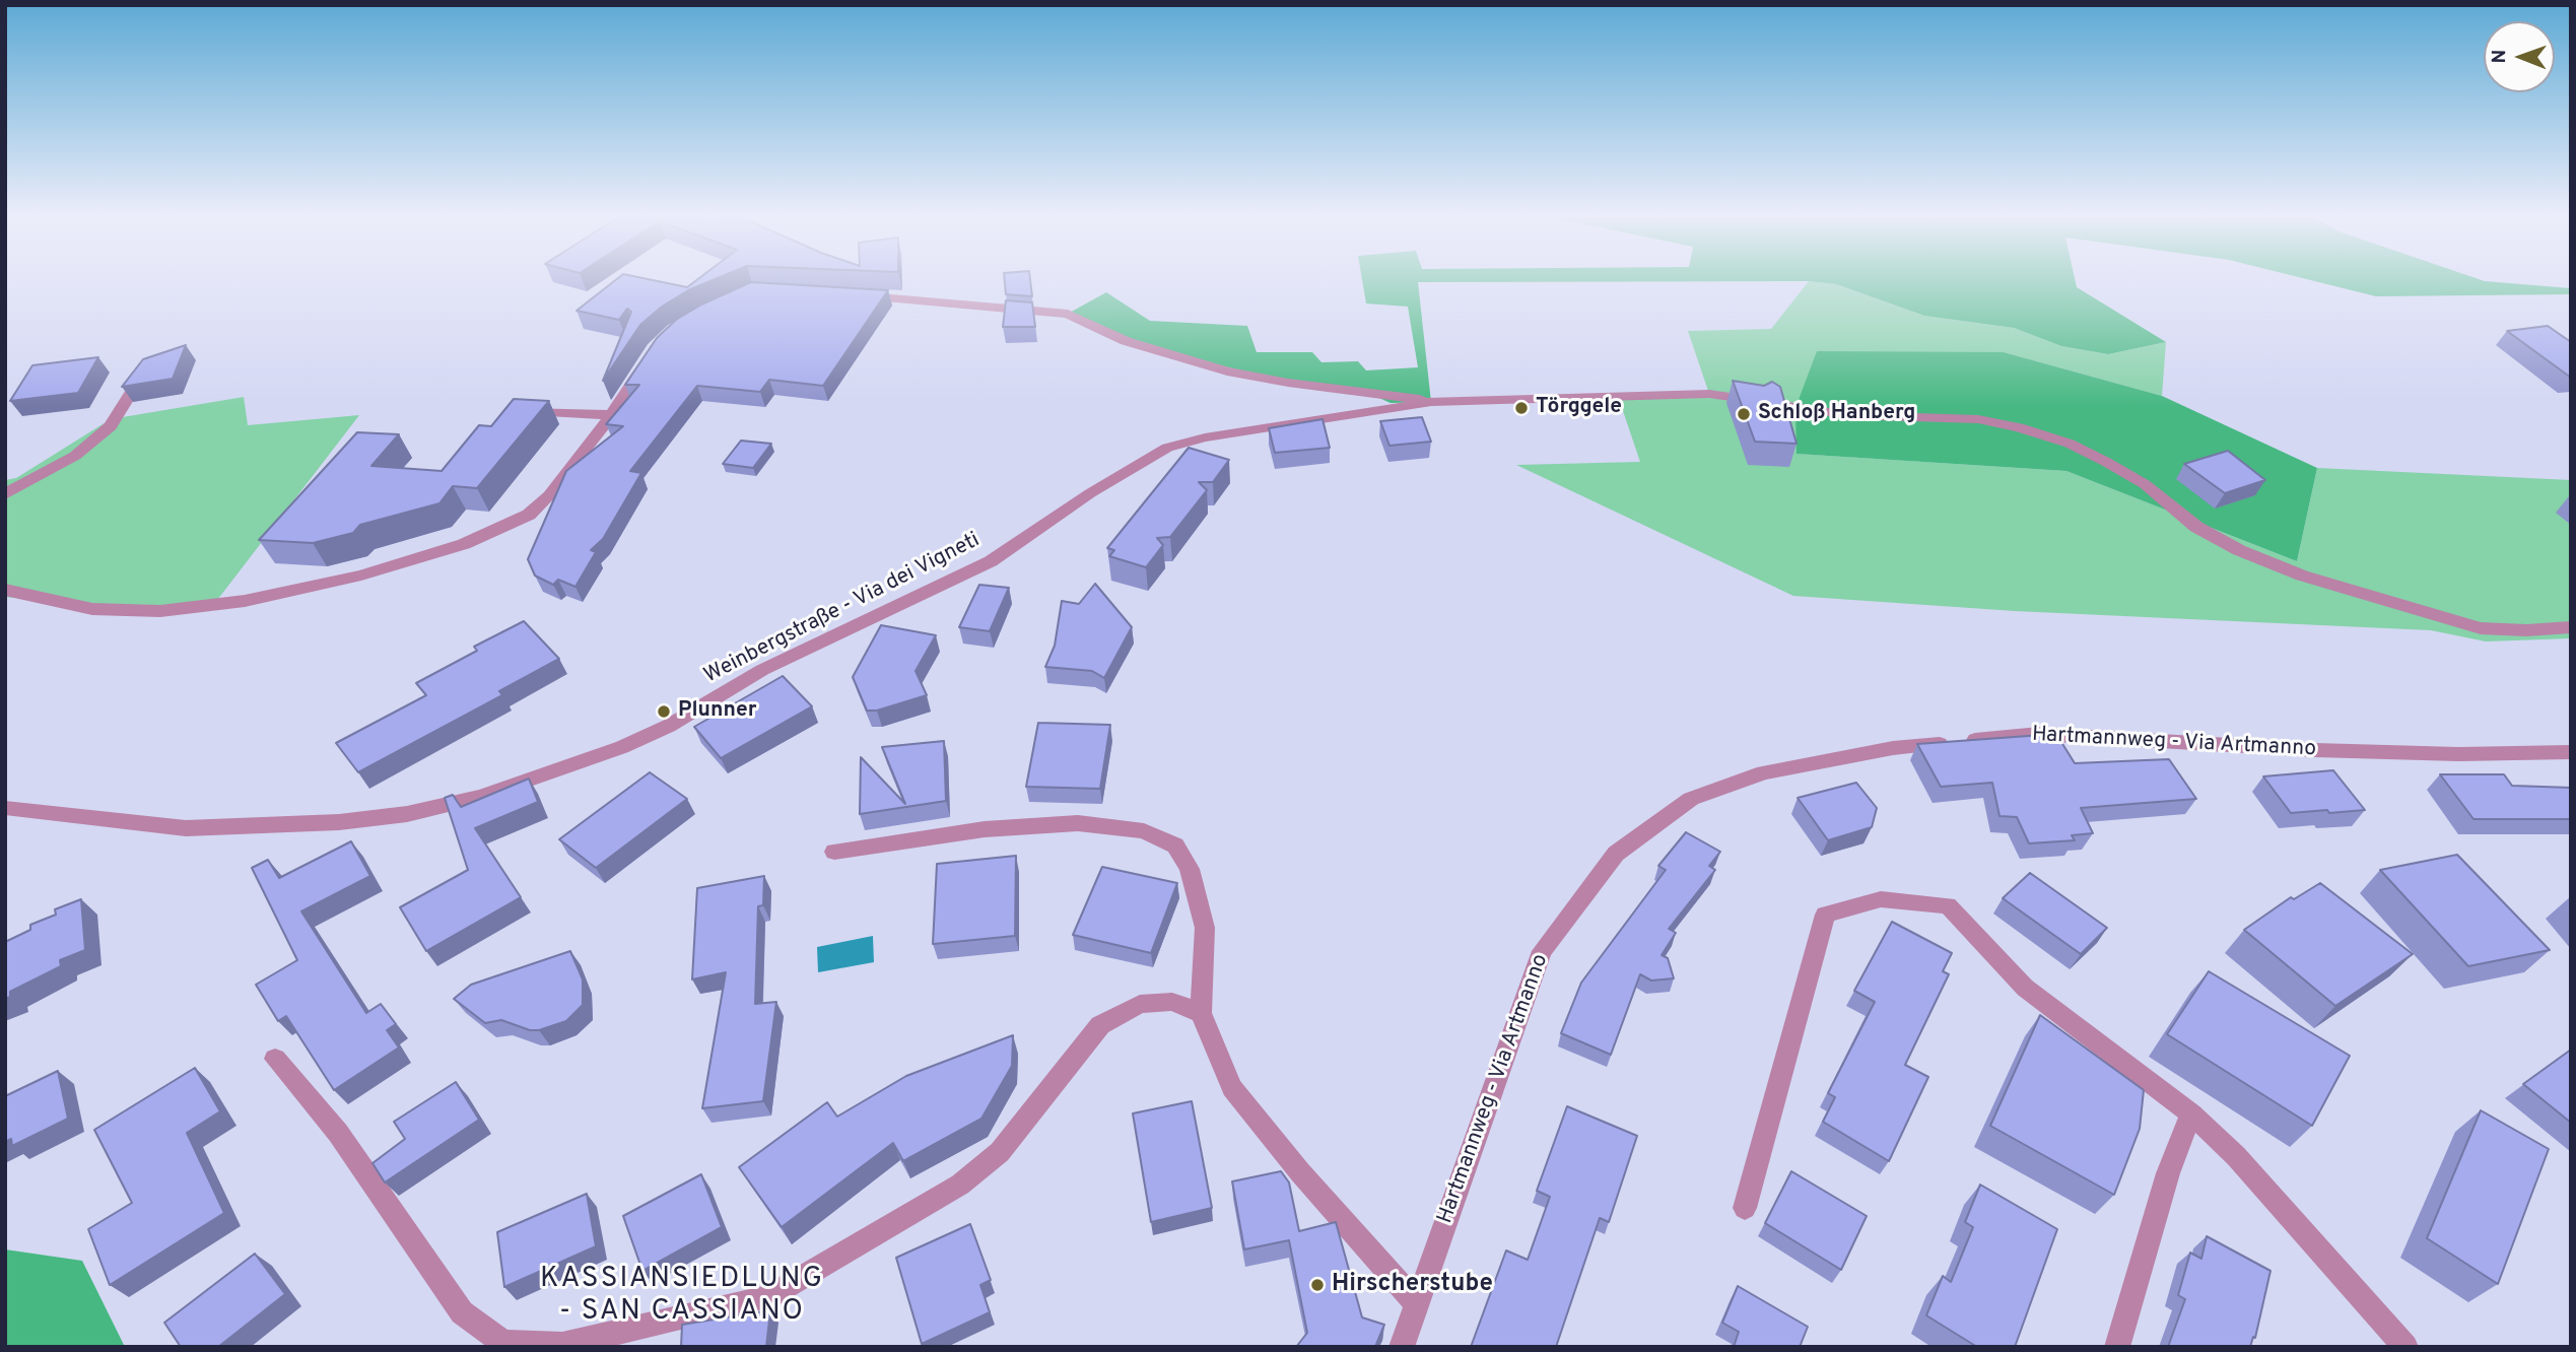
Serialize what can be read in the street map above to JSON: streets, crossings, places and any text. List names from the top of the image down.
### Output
{
  "streets": {
    "street": ["Weinbergstraße - Via dei Vigneti", "Hartmannweg - Via Artmanno"]
  },
  "districts": ["KASSIANSIEDLUNG - SAN CASSIANO"],
  "places": [
    "Törggele",
    "Schloß Hanberg",
    "Plunner",
    "Hirscherstube"
  ],
  "north": "left"
}
